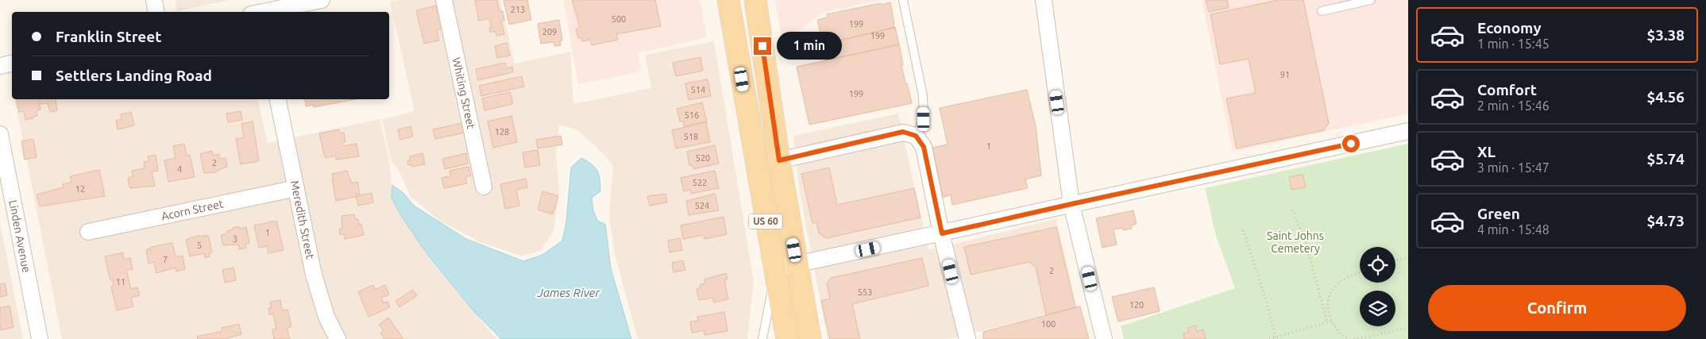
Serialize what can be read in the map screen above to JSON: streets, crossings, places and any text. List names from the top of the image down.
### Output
{
  "streets": {
    "main road": ["US 60"],
    "street": [
      "Whiting Street",
      "Acorn Street",
      "Meredith Street",
      "Linden Avenue"
    ]
  },
  "crossings": [
    ["Acorn Street", "Meredith Street"]
  ],
  "water": ["James River"],
  "parks": ["Saint Johns Cemetery"],
  "house_numbers": [
    "213",
    "500",
    "199",
    "209",
    "199",
    "91",
    "514",
    "199",
    "516",
    "128",
    "518",
    "1",
    "520",
    "2",
    "4",
    "522",
    "12",
    "524",
    "1",
    "3",
    "5",
    "7",
    "2",
    "11",
    "553",
    "120",
    "100"
  ],
  "page": {
    "list": [
      {
        "name": "Economy",
        "note": "1 min · 15:45",
        "value": "$3.38"
      },
      {
        "name": "Comfort",
        "note": "2 min · 15:46",
        "value": "$4.56"
      },
      {
        "name": "XL",
        "note": "3 min · 15:47",
        "value": "$5.74"
      },
      {
        "name": "Green",
        "note": "4 min · 15:48",
        "value": "$4.73"
      }
    ],
    "banner": ["Franklin Street", "Settlers Landing Road"],
    "bubble": "1 min",
    "buttons": "Confirm"
  }
}
